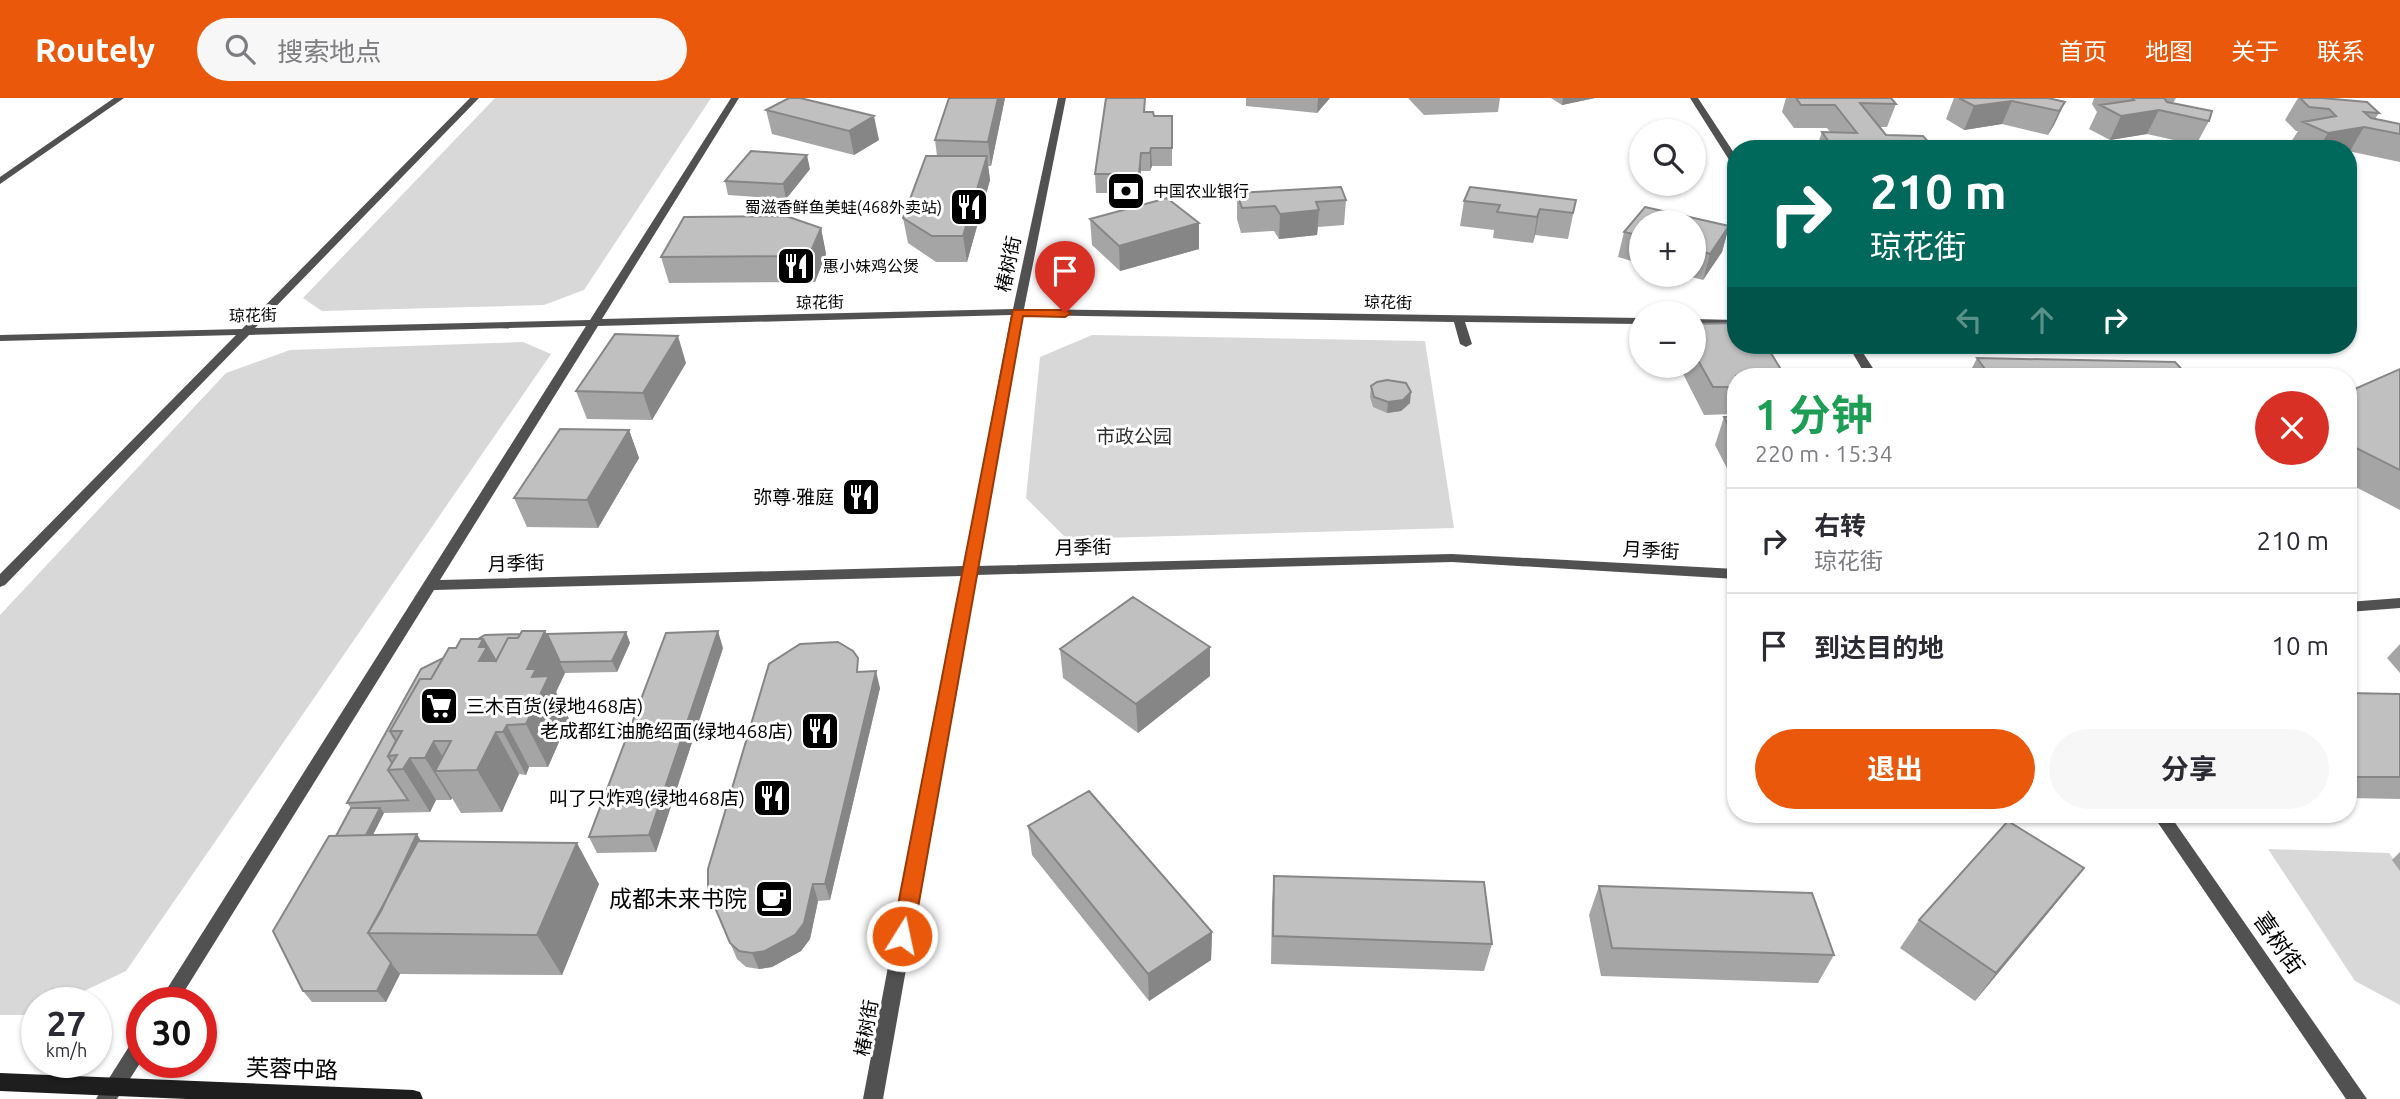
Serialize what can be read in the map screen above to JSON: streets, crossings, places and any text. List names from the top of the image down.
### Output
{
  "streets": {
    "main road": ["芙蓉中路"],
    "street": [
      "椿树街",
      "琼花街",
      "月季街",
      "喜树街"
    ]
  },
  "crossings": [
    ["椿树街", "琼花街"],
    ["椿树街", "月季街"]
  ],
  "parks": ["市政公园"],
  "places": {
    "bank": ["中国农业银行"],
    "restaurant": [
      "蜀滋香鲜鱼美蛙(468外卖站)",
      "惠小妹鸡公煲",
      "弥尊·雅庭",
      "老成都红油脆绍面(绿地468店)",
      "叫了只炸鸡(绿地468店)"
    ],
    "supermarket": ["三木百货(绿地468店)"],
    "cafe": ["成都未来书院"]
  },
  "page": {
    "header": "Routely",
    "search": "搜索地点",
    "nav": [
      "首页",
      "地图",
      "关于",
      "联系"
    ],
    "map_buttons": ["+", "−"],
    "turn": ["210 m", "琼花街"],
    "heading": ["1 分钟", "220 m · 15:34"],
    "list": [
      {
        "name": "右转",
        "note": "琼花街",
        "value": "210 m"
      },
      {
        "name": "到达目的地",
        "value": "10 m"
      }
    ],
    "buttons": ["退出", "分享"],
    "speed": "27 km/h",
    "limit": "30"
  }
}
